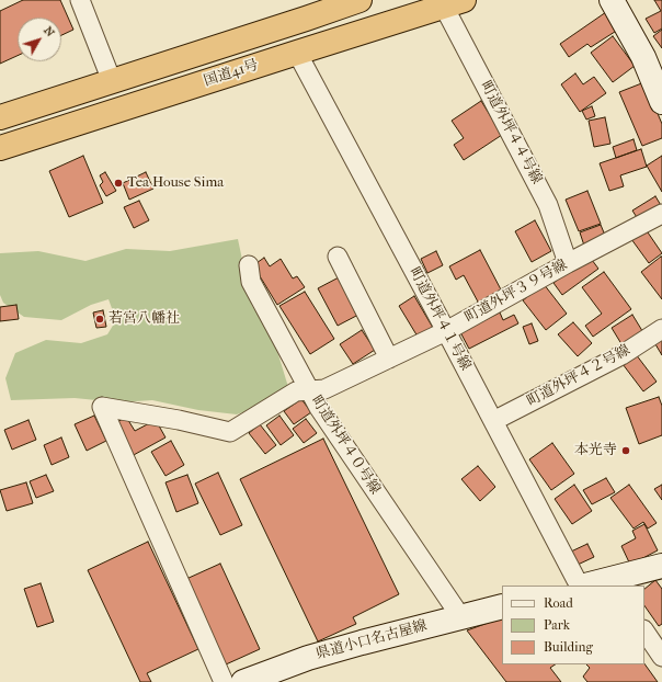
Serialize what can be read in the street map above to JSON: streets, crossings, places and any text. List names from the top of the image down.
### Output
{
  "streets": {
    "highway": ["国道41号"],
    "main road": ["県道小口名古屋線"],
    "street": [
      "町道外坪４４号線",
      "町道外坪３９号線",
      "町道外坪４１号線",
      "町道外坪４２号線",
      "町道外坪４０号線"
    ]
  },
  "crossings": [
    ["国道41号", "町道外坪４４号線"],
    ["国道41号", "町道外坪４１号線"],
    ["町道外坪４４号線", "町道外坪３９号線"],
    ["町道外坪３９号線", "町道外坪４１号線"],
    ["町道外坪３９号線", "町道外坪４０号線"],
    ["町道外坪４１号線", "町道外坪４２号線"],
    ["町道外坪４０号線", "県道小口名古屋線"]
  ],
  "places": ["Tea House Sima", "若宮八幡社", "本光寺"],
  "legend": ["Road", "Park", "Building"],
  "north": "top right"
}
